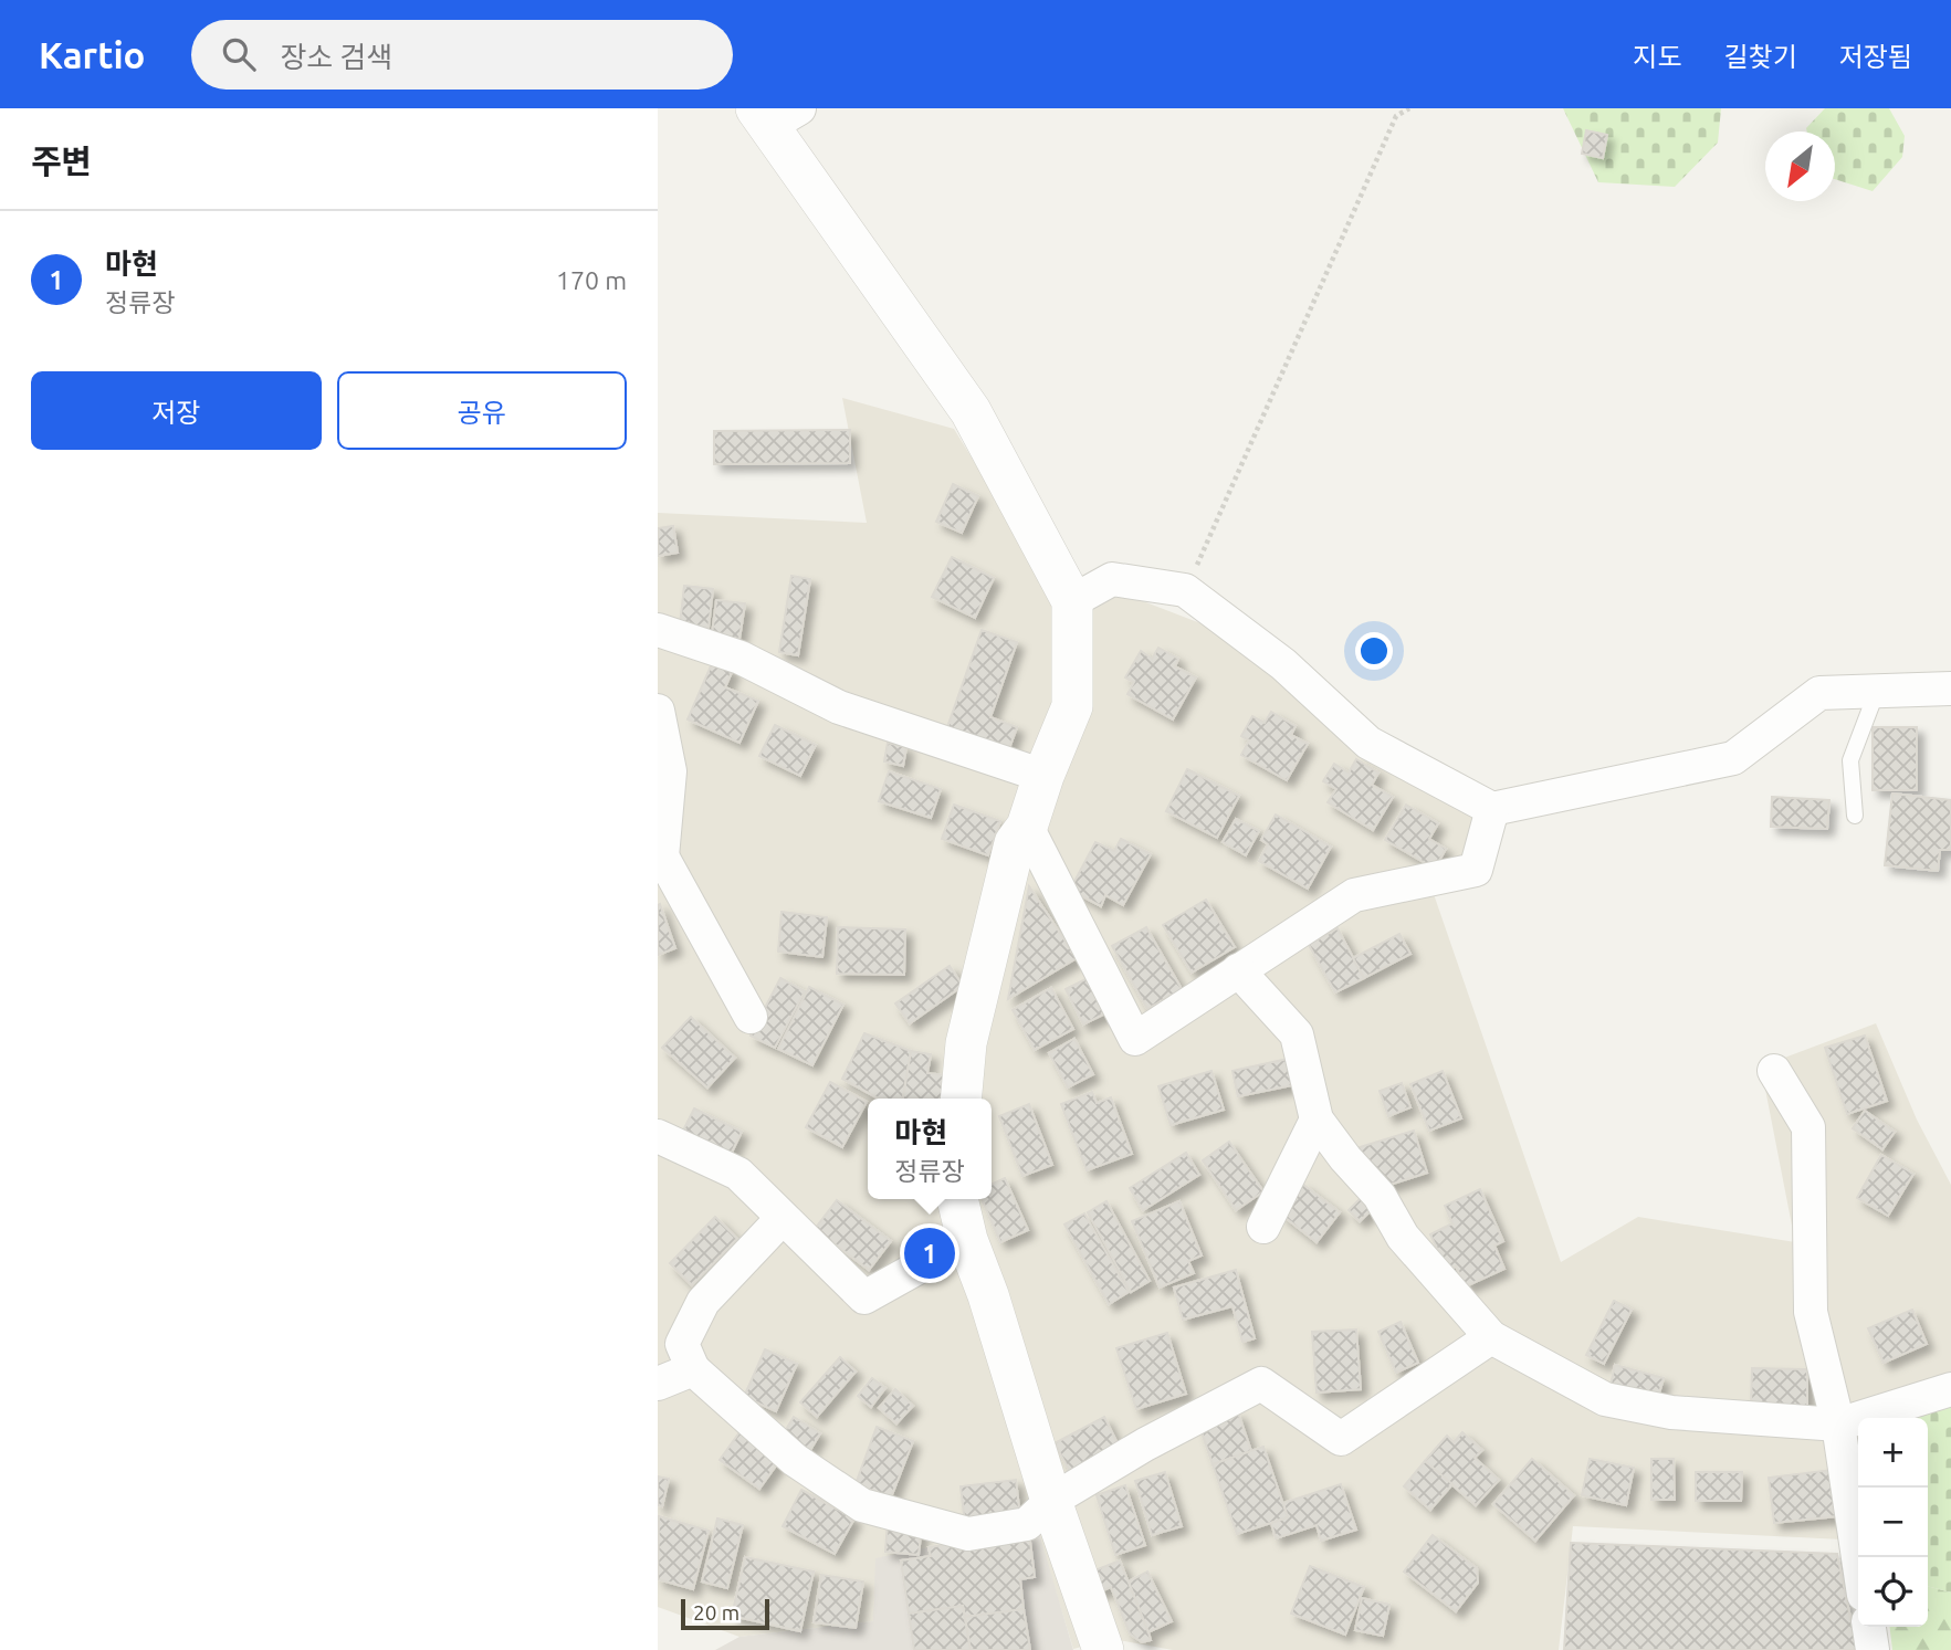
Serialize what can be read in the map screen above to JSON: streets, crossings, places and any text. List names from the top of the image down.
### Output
{
  "scale_bar": "20 m",
  "north": "bottom left",
  "page": {
    "header": "Kartio",
    "search": "장소 검색",
    "nav": ["지도", "길찾기", "저장됨"],
    "heading": "주변",
    "list": [
      {
        "mark": "1",
        "name": "마현",
        "note": "정류장",
        "value": "170 m"
      }
    ],
    "buttons": ["저장", "공유"],
    "popup": ["마현", "정류장"],
    "pins": "1",
    "map_buttons": ["+", "−"],
    "scale": "20 m"
  }
}
